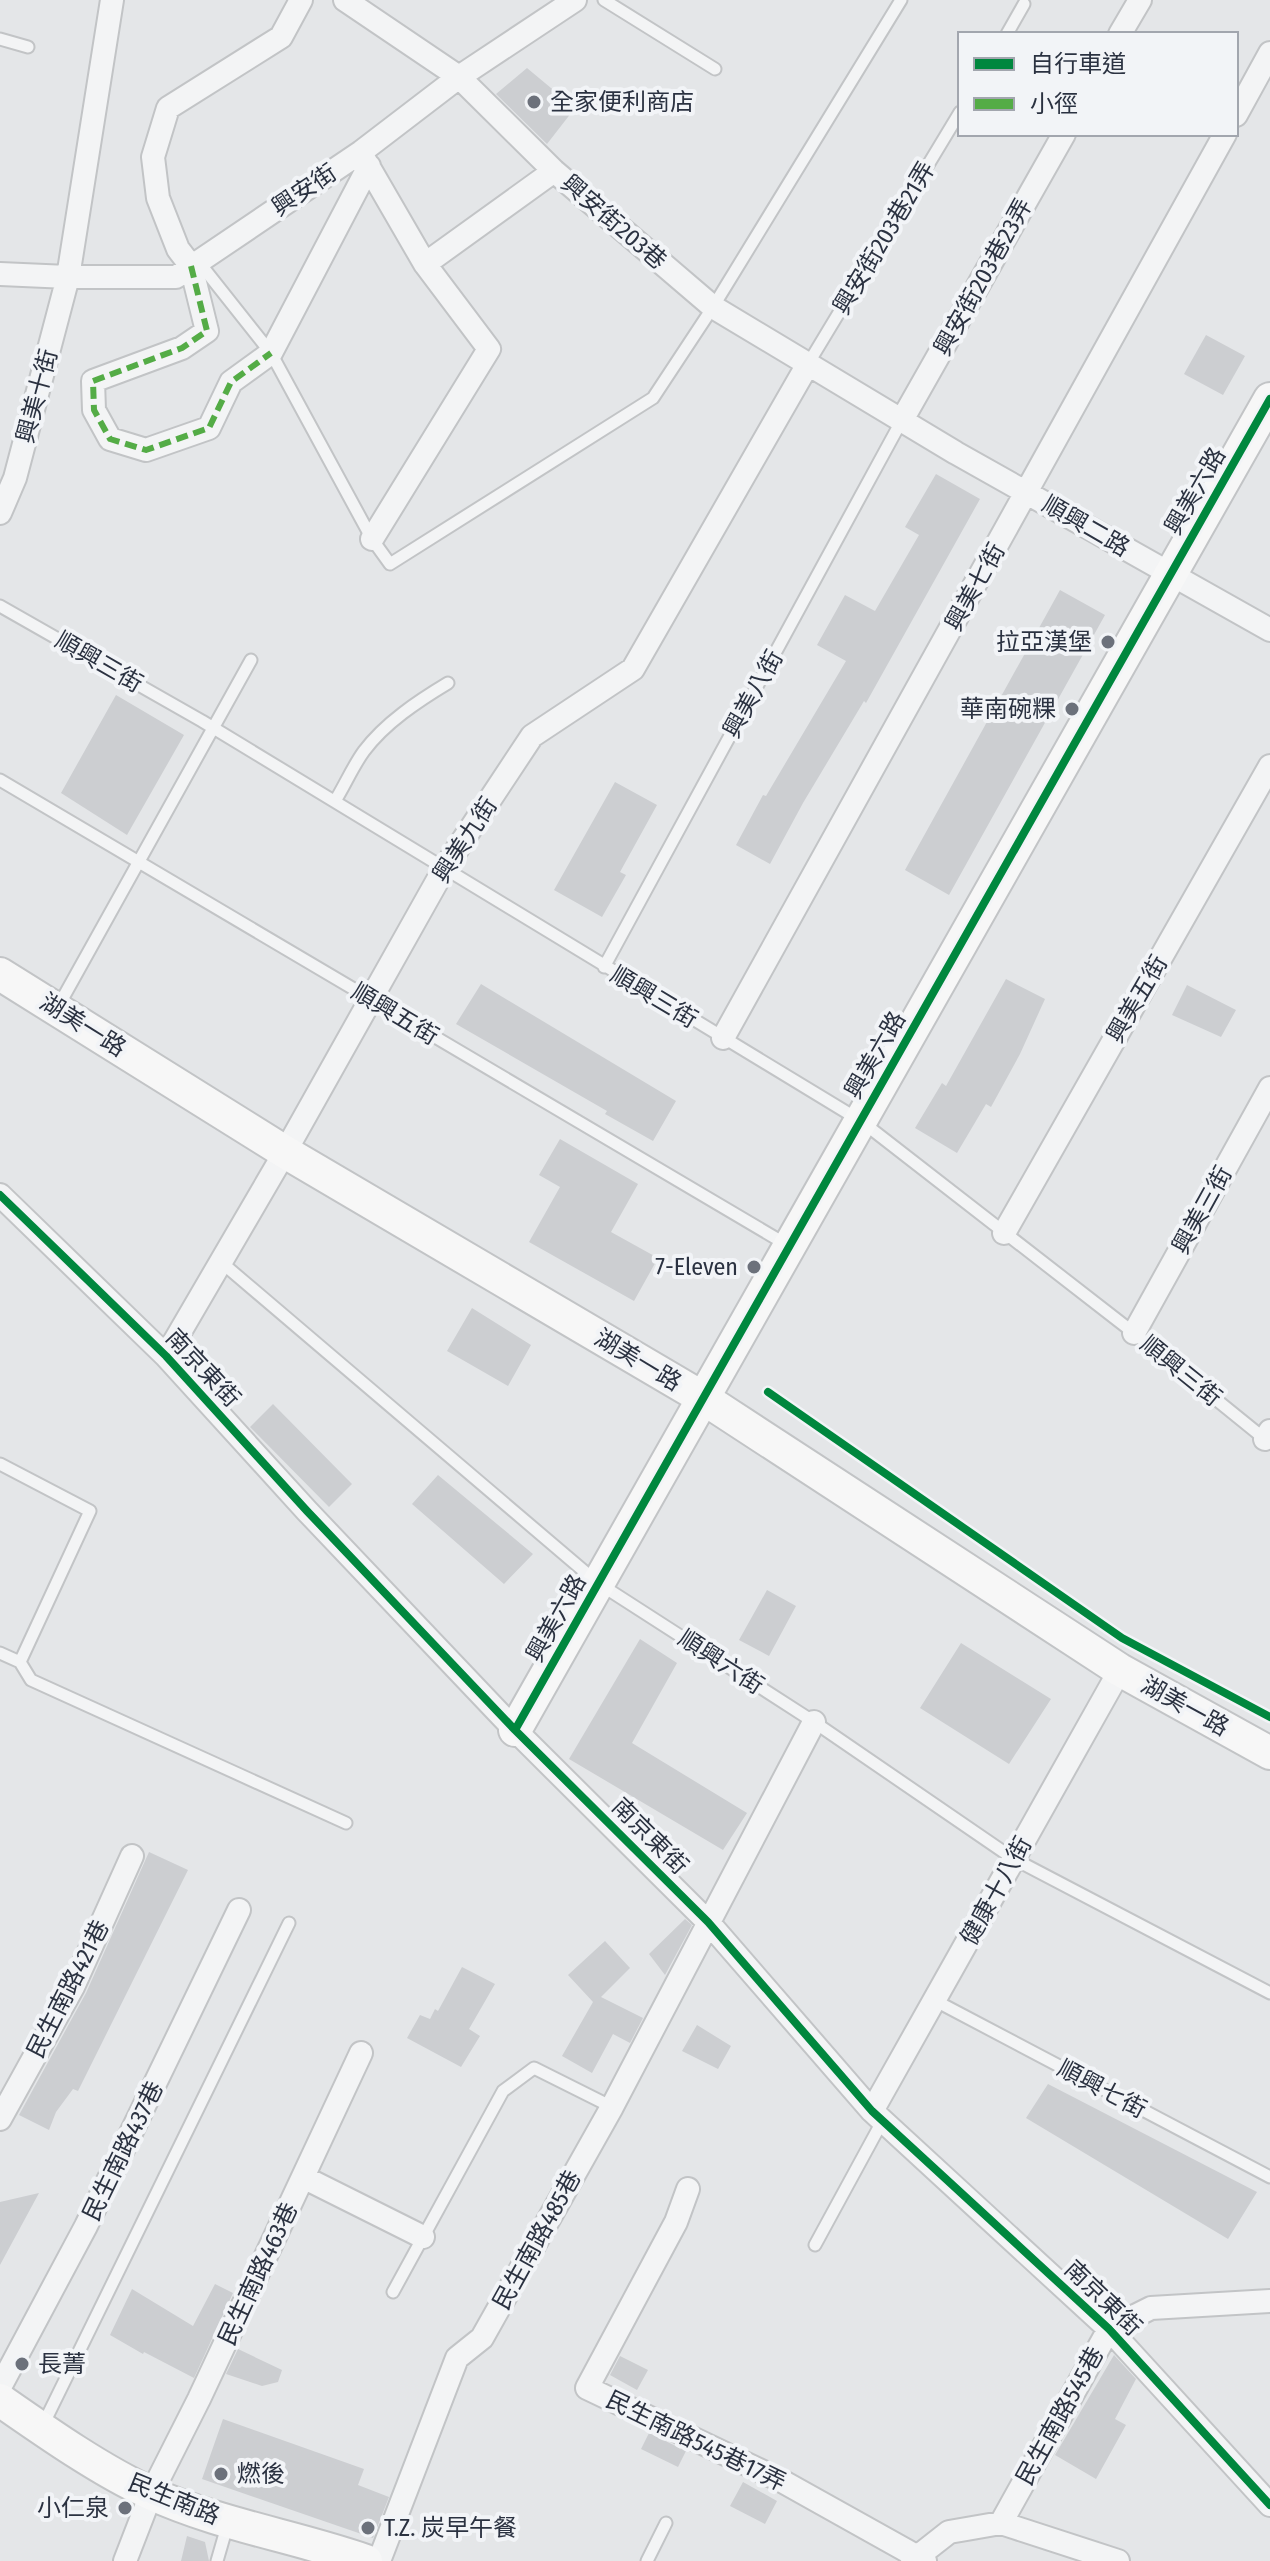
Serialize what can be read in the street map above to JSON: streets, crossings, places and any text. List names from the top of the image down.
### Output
{
  "streets": {
    "street": [
      "興安街",
      "興安街203巷",
      "興安街203巷23弄",
      "興美十街",
      "興美六路",
      "順興二路",
      "興美七街",
      "興美九街",
      "興美五街",
      "湖美一路",
      "興美三街",
      "南京東街",
      "健康十八街",
      "民生南路421巷",
      "民生南路437巷",
      "民生南路485巷",
      "民生南路463巷",
      "民生南路545巷",
      "民生南路545巷17弄",
      "民生南路"
    ],
    "lane": [
      "興安街203巷21弄",
      "順興三街",
      "興美八街",
      "順興五街",
      "順興六街",
      "順興七街"
    ]
  },
  "crossings": [
    ["興安街", "興安街203巷"],
    ["興安街", "興美十街"],
    ["興安街203巷", "興安街203巷21弄"],
    ["興安街203巷", "興安街203巷23弄"],
    ["興安街203巷", "順興二路"],
    ["興安街203巷", "興美八街"],
    ["興安街203巷", "興美九街"],
    ["興安街203巷21弄", "興美九街"],
    ["興安街203巷23弄", "順興二路"],
    ["興安街203巷23弄", "興美八街"],
    ["興美六路", "順興二路"],
    ["興美六路", "順興三街"],
    ["興美六路", "順興五街"],
    ["興美六路", "湖美一路"],
    ["興美六路", "南京東街"],
    ["興美六路", "順興六街"],
    ["順興二路", "興美七街"],
    ["順興二路", "興美八街"],
    ["興美七街", "順興三街"],
    ["順興三街", "興美八街"],
    ["順興三街", "興美九街"],
    ["順興三街", "興美五街"],
    ["順興三街", "興美三街"],
    ["興美九街", "順興五街"],
    ["興美九街", "湖美一路"],
    ["興美九街", "南京東街"],
    ["興美九街", "順興六街"],
    ["湖美一路", "健康十八街"],
    ["南京東街", "健康十八街"],
    ["南京東街", "民生南路485巷"],
    ["南京東街", "民生南路545巷"],
    ["順興六街", "健康十八街"],
    ["順興六街", "民生南路485巷"],
    ["健康十八街", "順興七街"],
    ["民生南路463巷", "民生南路"]
  ],
  "places": [
    "全家便利商店",
    "拉亞漢堡",
    "華南碗粿",
    "7-Eleven",
    "長菁",
    "燃後",
    "小仁泉",
    "T.Z. 炭早午餐"
  ],
  "legend": ["自行車道", "小徑"]
}
